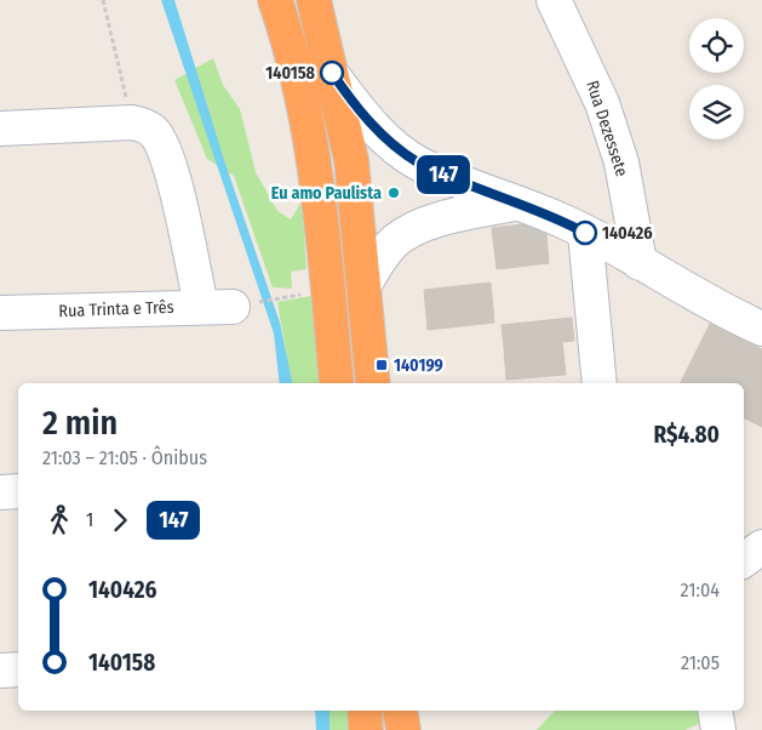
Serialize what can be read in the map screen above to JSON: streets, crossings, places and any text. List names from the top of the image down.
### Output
{
  "streets": {
    "street": ["Rua Dezessete", "Rua Trinta e Três"]
  },
  "places": {
    "other": ["140158", "Eu amo Paulista", "140426"],
    "transit": ["140199"]
  },
  "lines": ["bus line 147"],
  "page": {
    "on_map": "147",
    "heading": ["2 min", "21:03 – 21:05 · Ônibus", "R$4.80"],
    "legs": ["1", "147"],
    "list": [
      {
        "name": "140426",
        "value": "21:04"
      },
      {
        "name": "140158",
        "value": "21:05"
      }
    ]
  }
}
